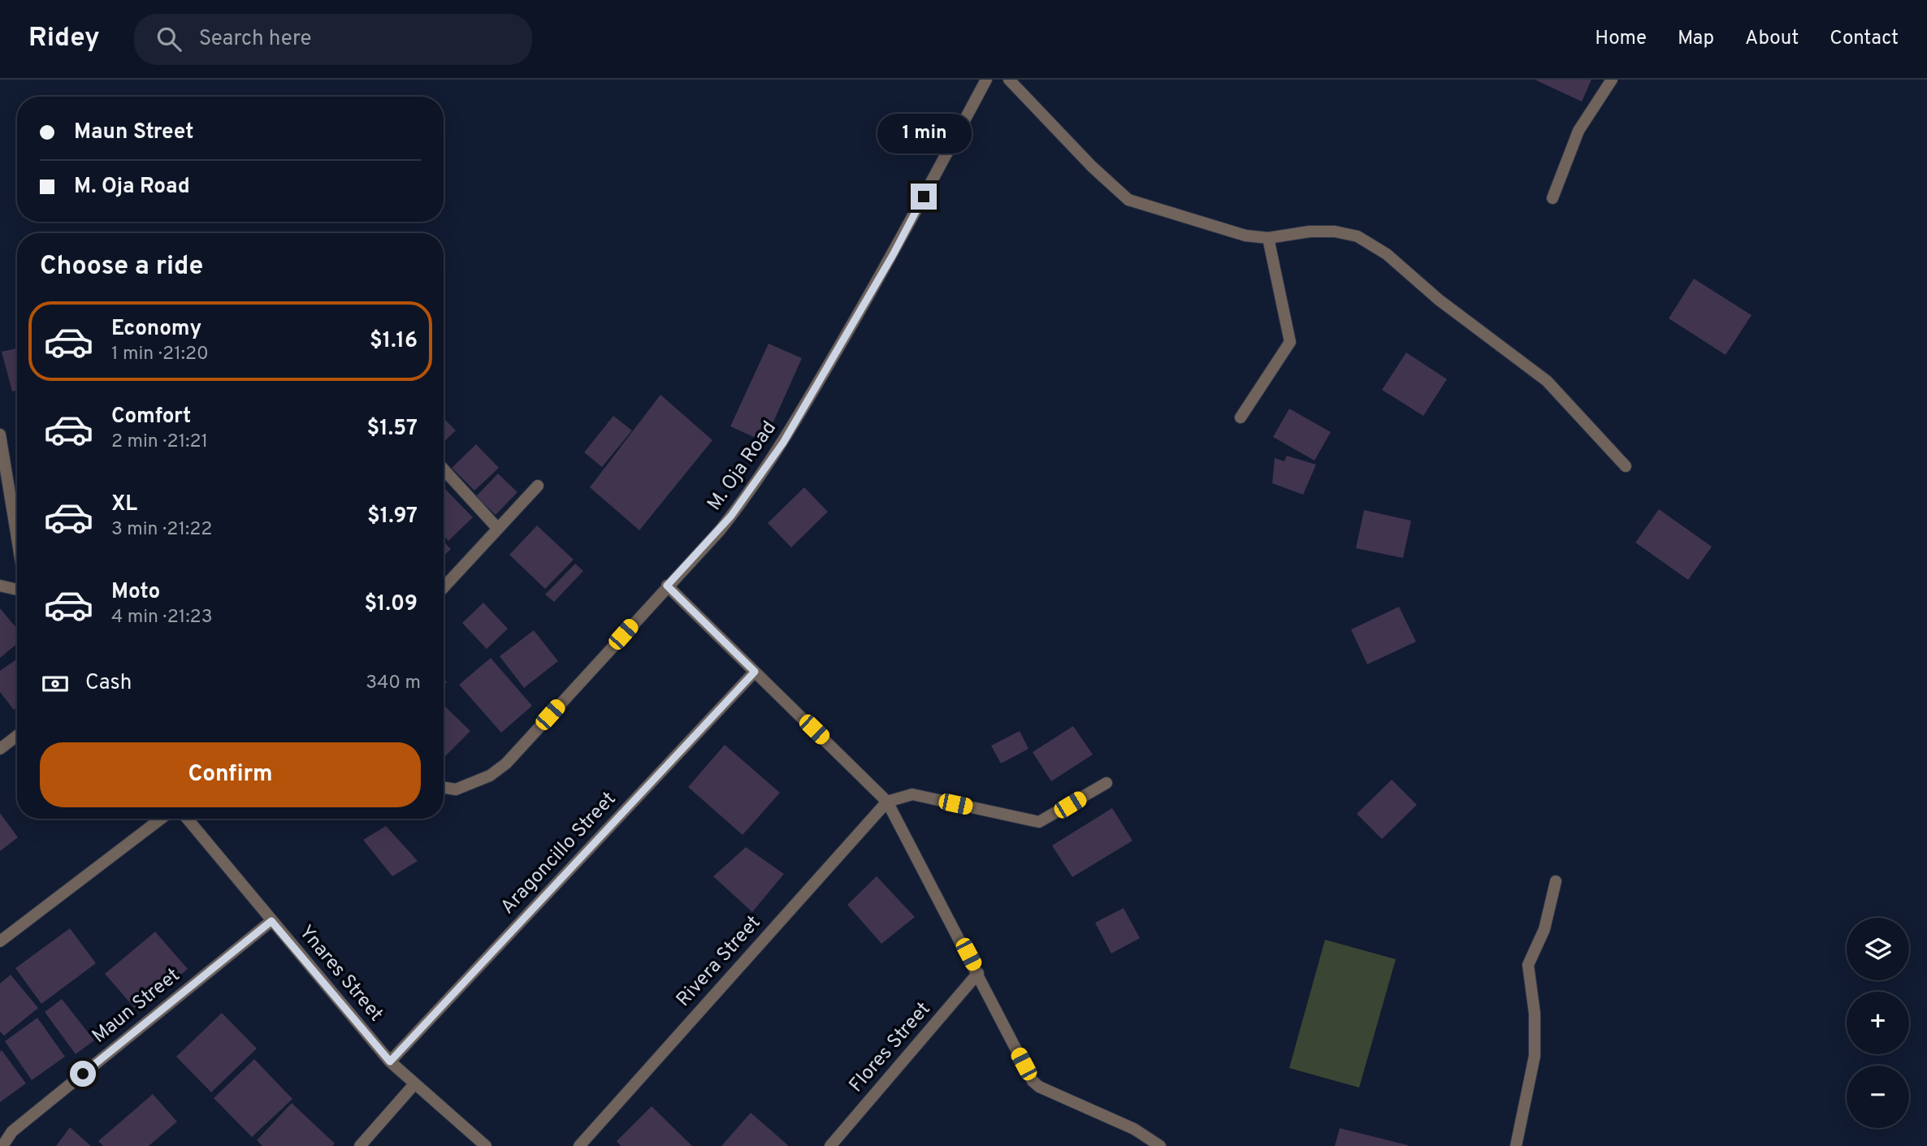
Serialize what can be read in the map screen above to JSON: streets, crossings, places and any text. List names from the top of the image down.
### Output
{
  "streets": {
    "street": [
      "M. Oja Road",
      "Aragoncillo Street",
      "Rivera Street",
      "Ynares Street",
      "Maun Street",
      "Flores Street"
    ]
  },
  "crossings": [
    ["Aragoncillo Street", "Ynares Street"],
    ["Ynares Street", "Maun Street"]
  ],
  "page": {
    "header": "Ridey",
    "search": "Search here",
    "nav": [
      "Home",
      "Map",
      "About",
      "Contact"
    ],
    "banner": ["Maun Street", "M. Oja Road"],
    "bubble": "1 min",
    "heading": "Choose a ride",
    "list": [
      {
        "name": "Economy",
        "note": "1 min · 21:20",
        "value": "$1.16"
      },
      {
        "name": "Comfort",
        "note": "2 min · 21:21",
        "value": "$1.57"
      },
      {
        "name": "XL",
        "note": "3 min · 21:22",
        "value": "$1.97"
      },
      {
        "name": "Moto",
        "note": "4 min · 21:23",
        "value": "$1.09"
      }
    ],
    "pay": ["Cash", "340 m"],
    "buttons": "Confirm",
    "map_buttons": ["+", "−"]
  }
}
